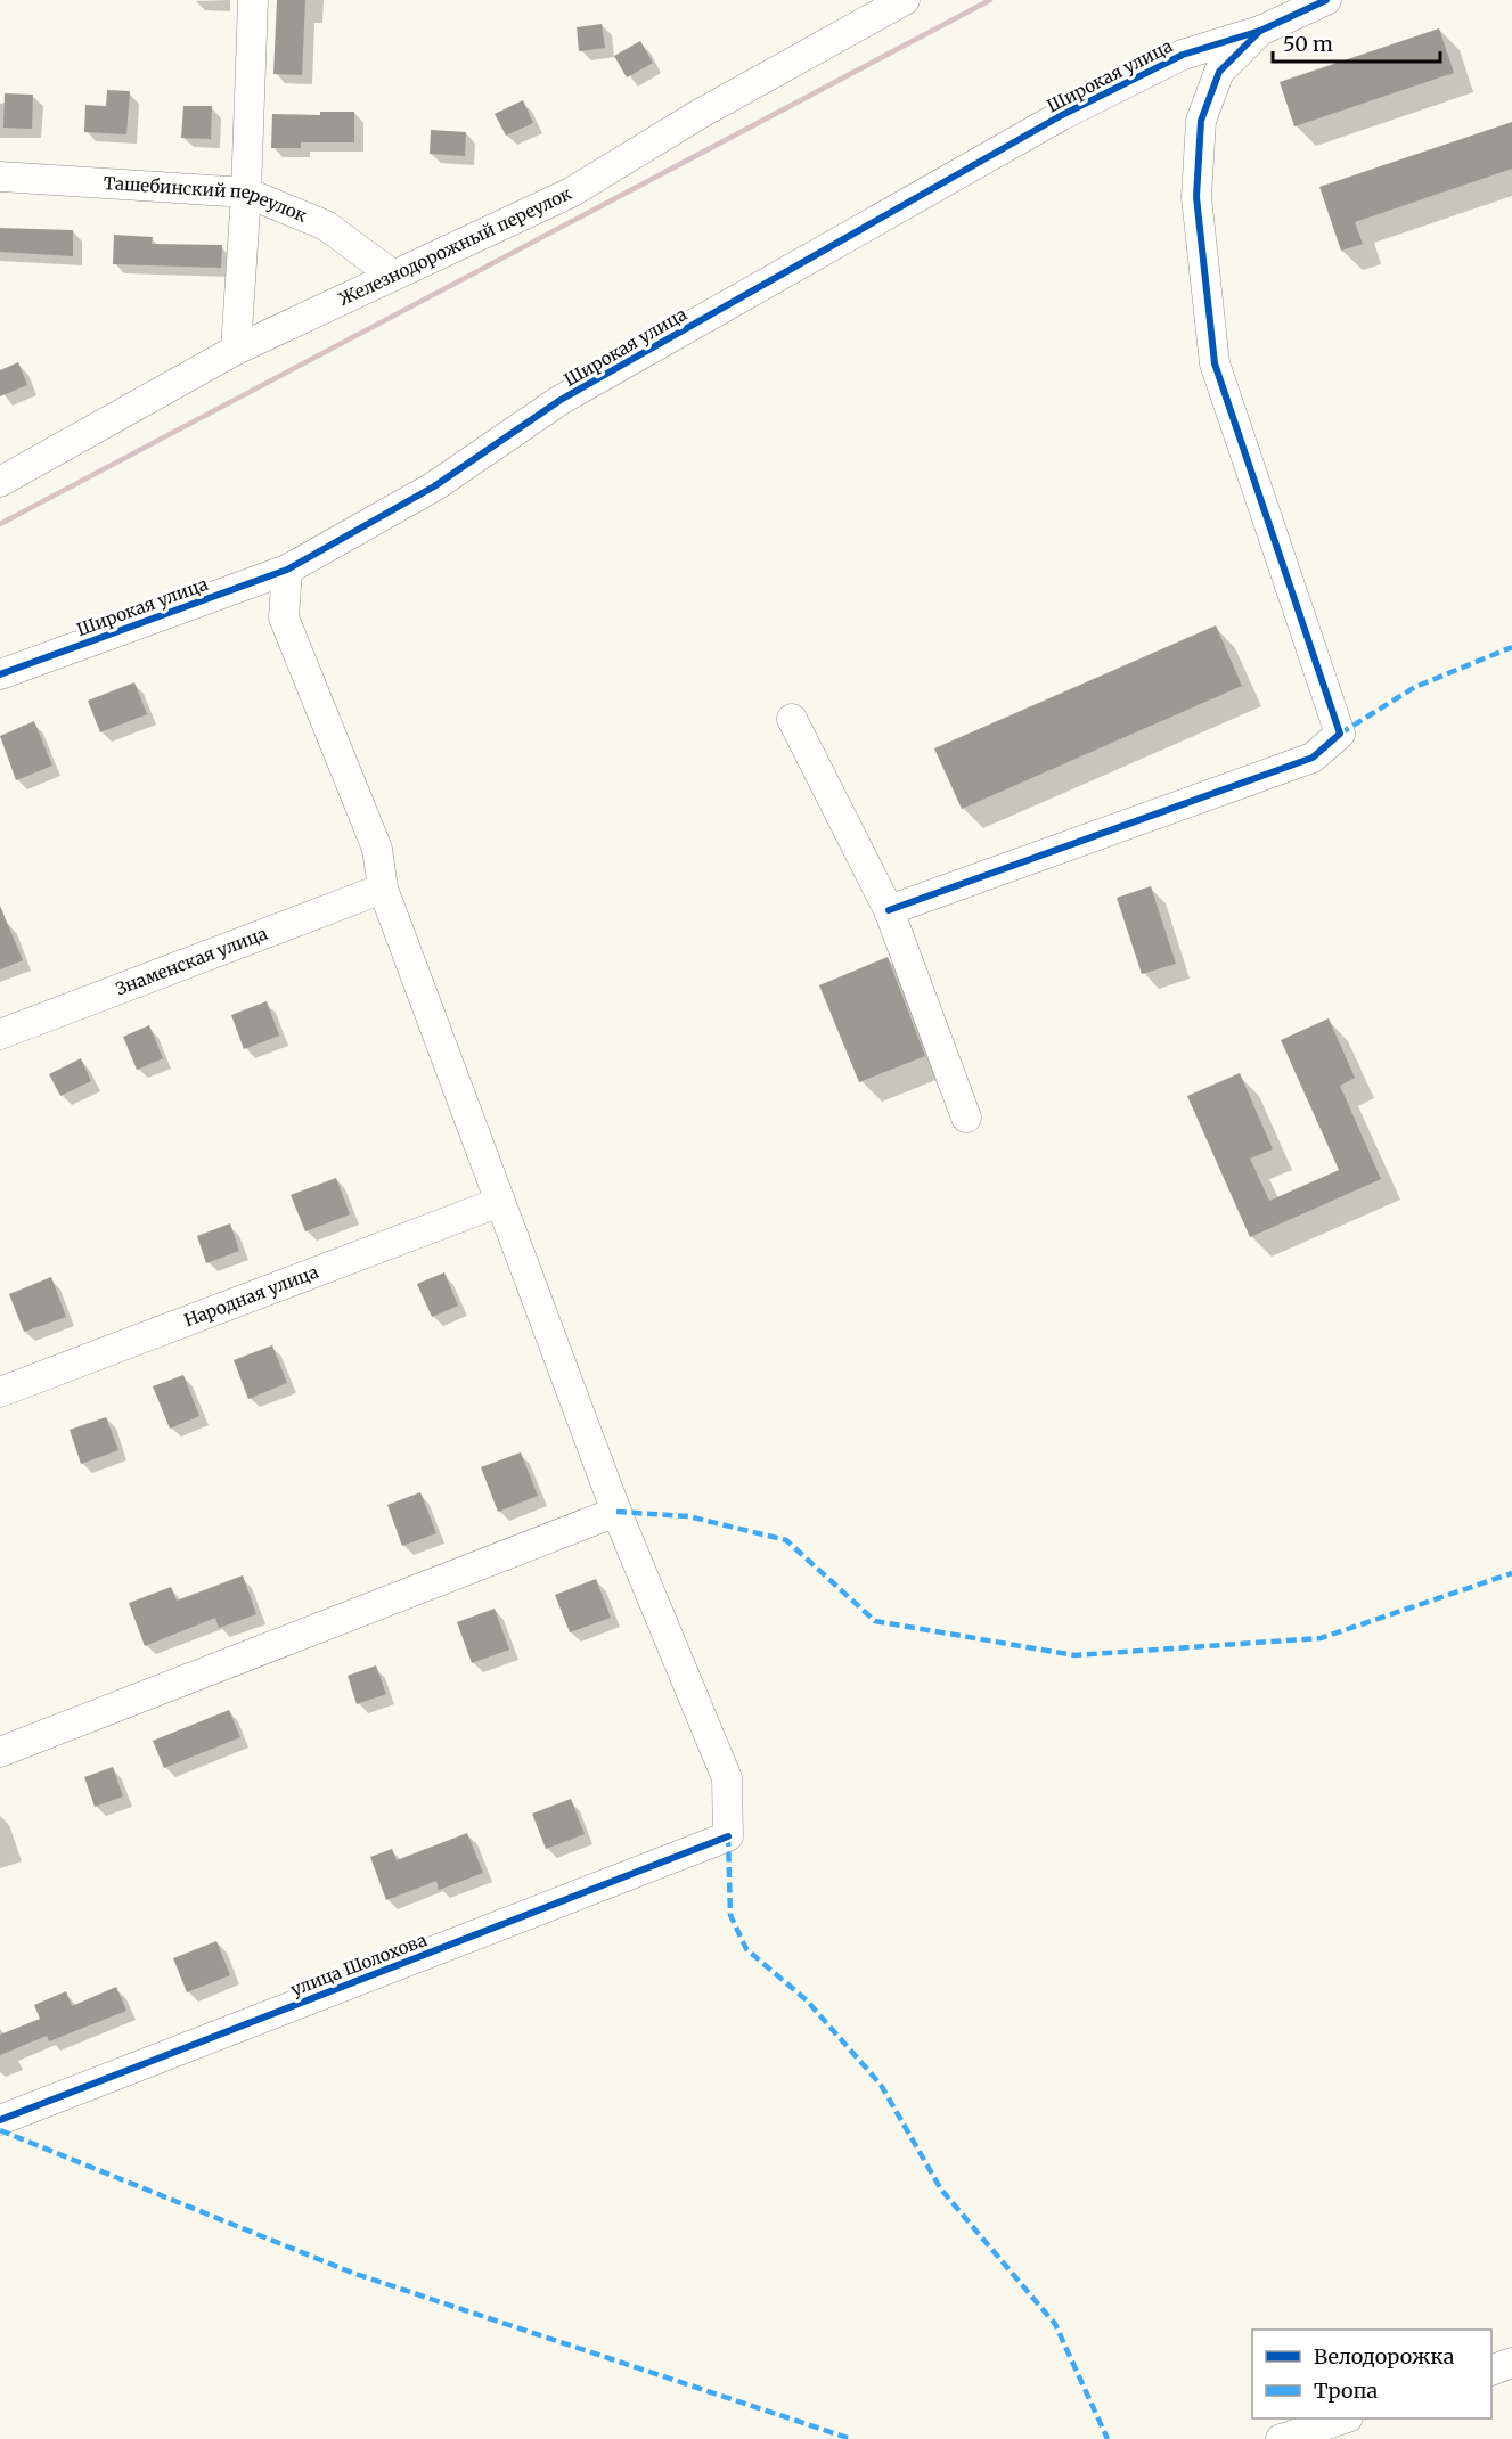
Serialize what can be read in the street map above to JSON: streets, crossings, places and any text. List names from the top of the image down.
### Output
{
  "streets": {
    "street": [
      "Широкая улица",
      "Ташебинский переулок",
      "Железнодорожный переулок",
      "Знаменская улица",
      "Народная улица",
      "улица Шолохова"
    ]
  },
  "crossings": [
    ["Ташебинский переулок", "Железнодорожный переулок"]
  ],
  "legend": ["Велодорожка", "Тропа"],
  "scale_bar": "50 m"
}
